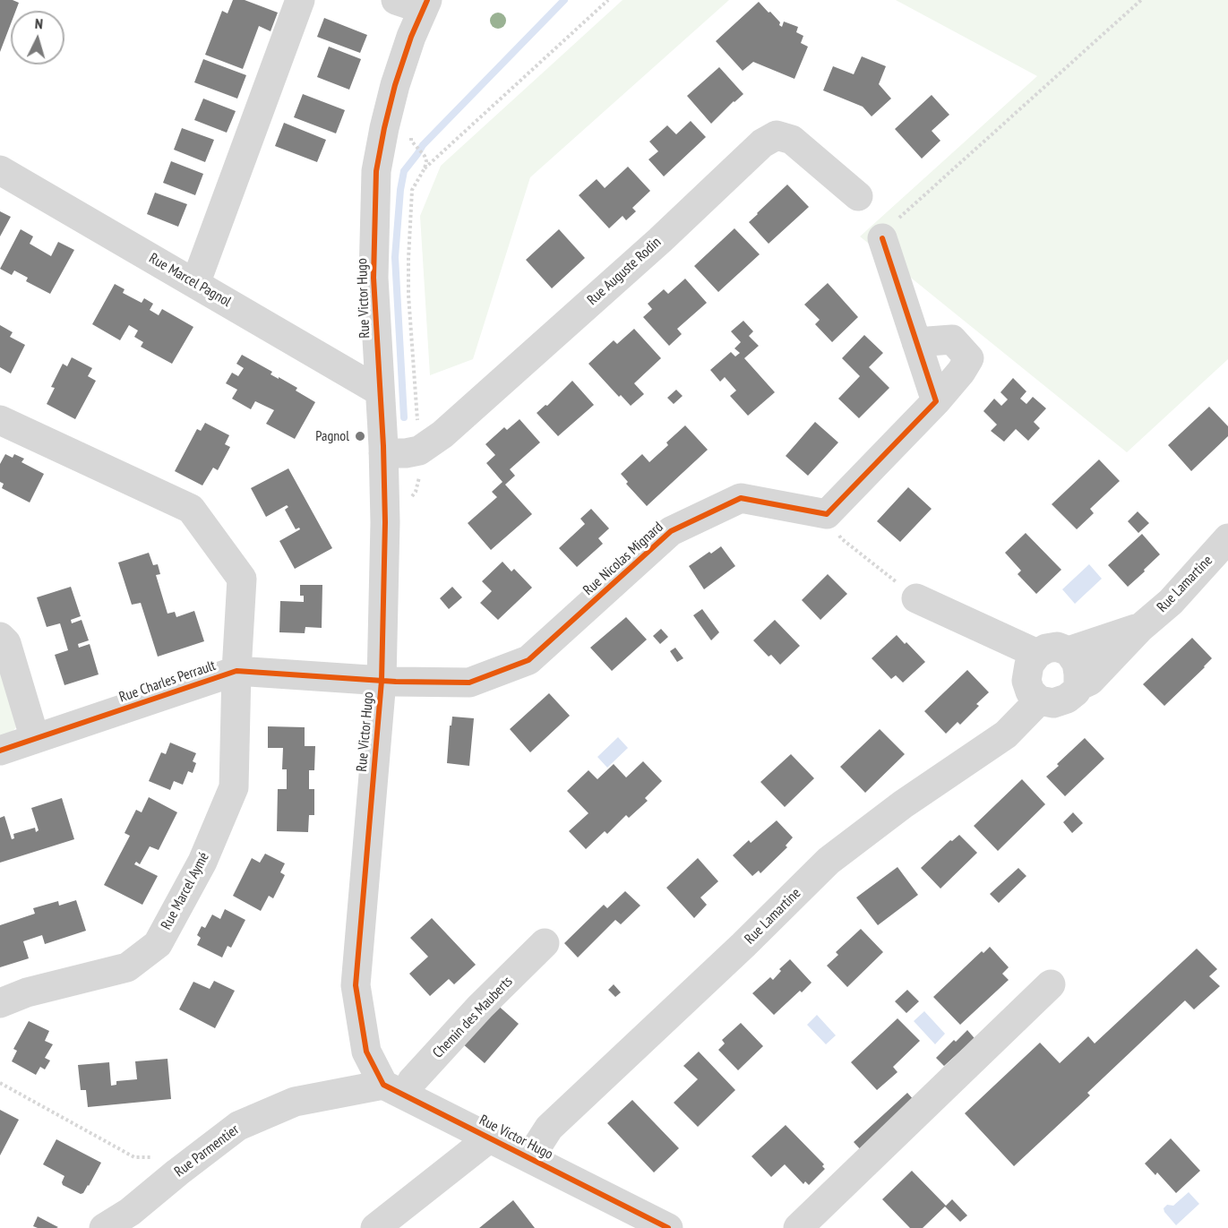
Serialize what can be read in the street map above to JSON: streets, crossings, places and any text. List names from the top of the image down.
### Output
{
  "streets": {
    "street": [
      "Rue Auguste Rodin",
      "Rue Marcel Pagnol",
      "Rue Victor Hugo",
      "Rue Nicolas Mignard",
      "Rue Lamartine",
      "Rue Charles Perrault",
      "Rue Marcel Aymé",
      "Chemin des Mauberts",
      "Rue Parmentier"
    ]
  },
  "crossings": [
    ["Rue Auguste Rodin", "Rue Victor Hugo"],
    ["Rue Marcel Pagnol", "Rue Victor Hugo"],
    ["Rue Victor Hugo", "Rue Nicolas Mignard"],
    ["Rue Victor Hugo", "Rue Lamartine"],
    ["Rue Victor Hugo", "Rue Charles Perrault"],
    ["Rue Victor Hugo", "Chemin des Mauberts"],
    ["Rue Victor Hugo", "Rue Parmentier"],
    ["Rue Nicolas Mignard", "Rue Charles Perrault"],
    ["Rue Charles Perrault", "Rue Marcel Aymé"],
    ["Chemin des Mauberts", "Rue Parmentier"]
  ],
  "places": ["Pagnol"],
  "north": "top"
}
